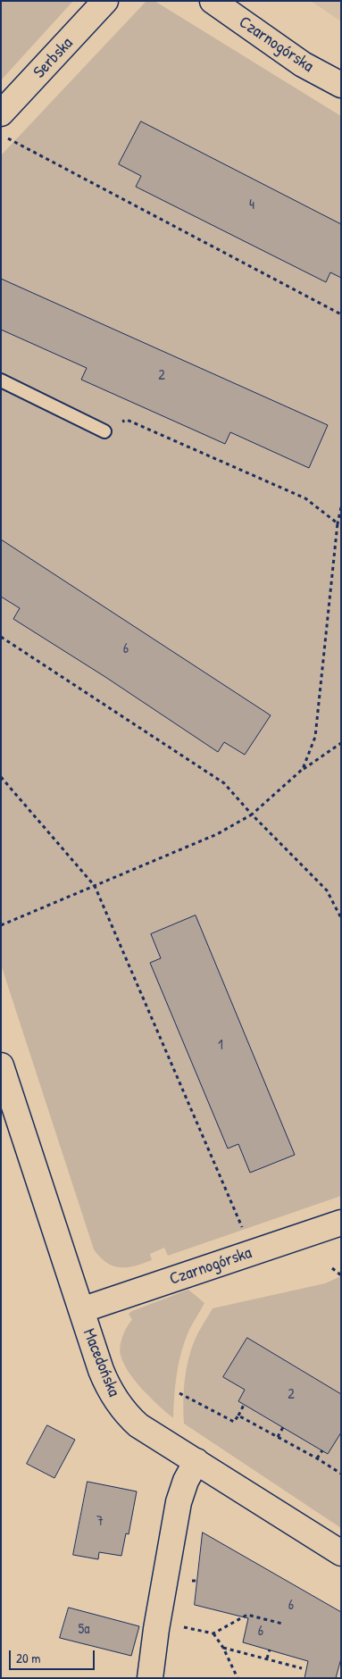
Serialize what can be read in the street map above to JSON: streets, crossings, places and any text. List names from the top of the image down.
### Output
{
  "streets": {
    "street": ["Czarnogórska", "Serbska", "Macedońska"]
  },
  "crossings": [
    ["Czarnogórska", "Macedońska"]
  ],
  "house_numbers": [
    "4",
    "2",
    "6",
    "1",
    "2",
    "7",
    "6",
    "5a",
    "6"
  ],
  "scale_bar": "20 m"
}
